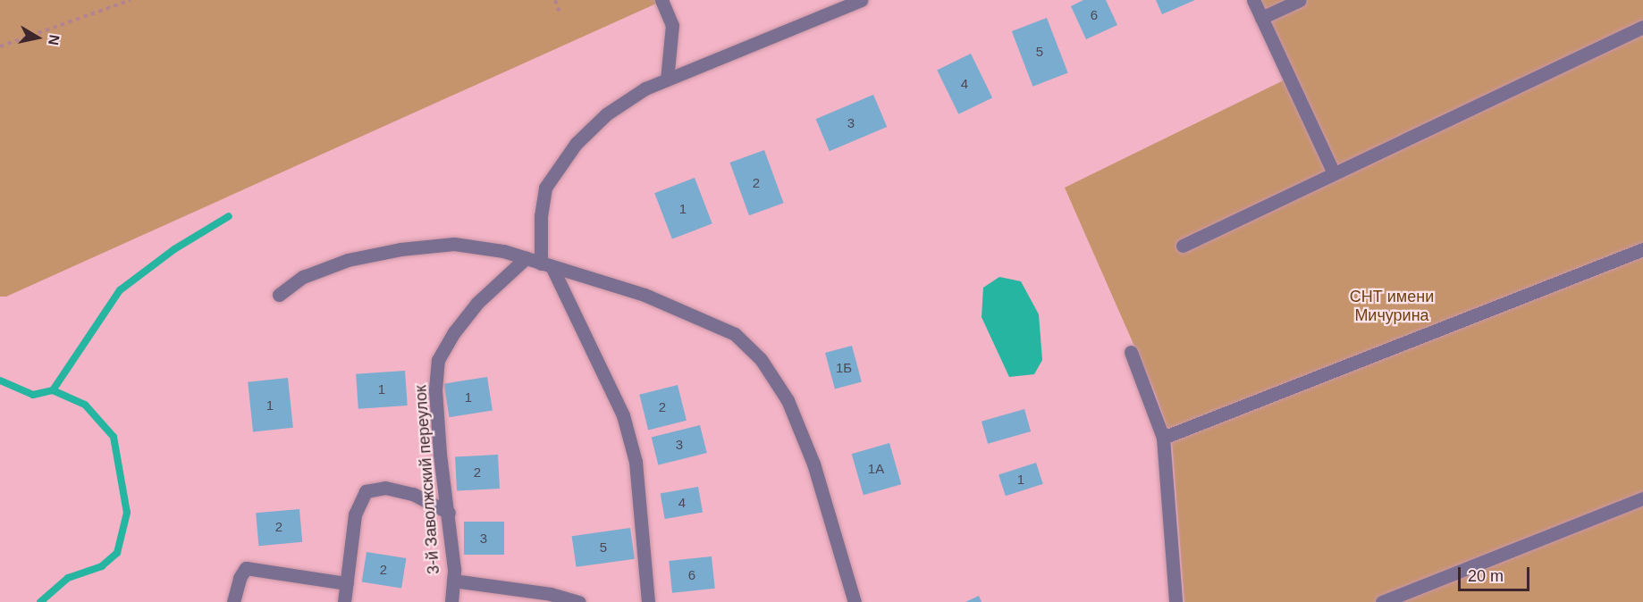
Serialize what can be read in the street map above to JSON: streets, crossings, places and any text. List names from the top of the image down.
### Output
{
  "streets": {
    "street": ["3-й Заволжский переулок"]
  },
  "parks": ["СНТ имени Мичурина"],
  "house_numbers": [
    "6",
    "5",
    "4",
    "3",
    "2",
    "1",
    "1Б",
    "1",
    "1",
    "1",
    "2",
    "3",
    "1А",
    "2",
    "1",
    "4",
    "2",
    "3",
    "5",
    "2",
    "6"
  ],
  "scale_bar": "20 m",
  "north": "right"
}
